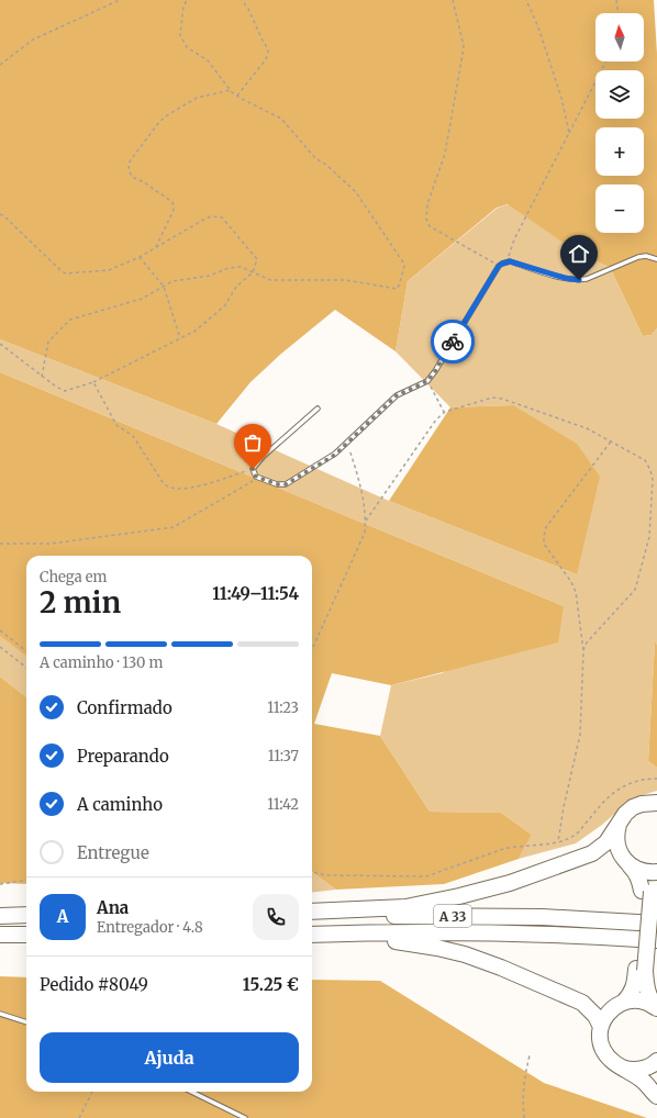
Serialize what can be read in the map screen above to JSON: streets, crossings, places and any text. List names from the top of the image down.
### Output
{
  "streets": {
    "highway": ["A 33"]
  },
  "north": "top",
  "page": {
    "map_buttons": ["+", "−"],
    "heading": ["2 min", "Chega em", "11:49–11:54"],
    "panel": [
      "Ana",
      "Entregador · 4.8",
      "Pedido #8049",
      "15.25 €"
    ],
    "bar": "A caminho · 130 m",
    "list": [
      ["Confirmado", "11:23"],
      ["Preparando", "11:37"],
      ["A caminho", "11:42"],
      "Entregue"
    ],
    "round": "A",
    "buttons": "Ajuda"
  }
}
